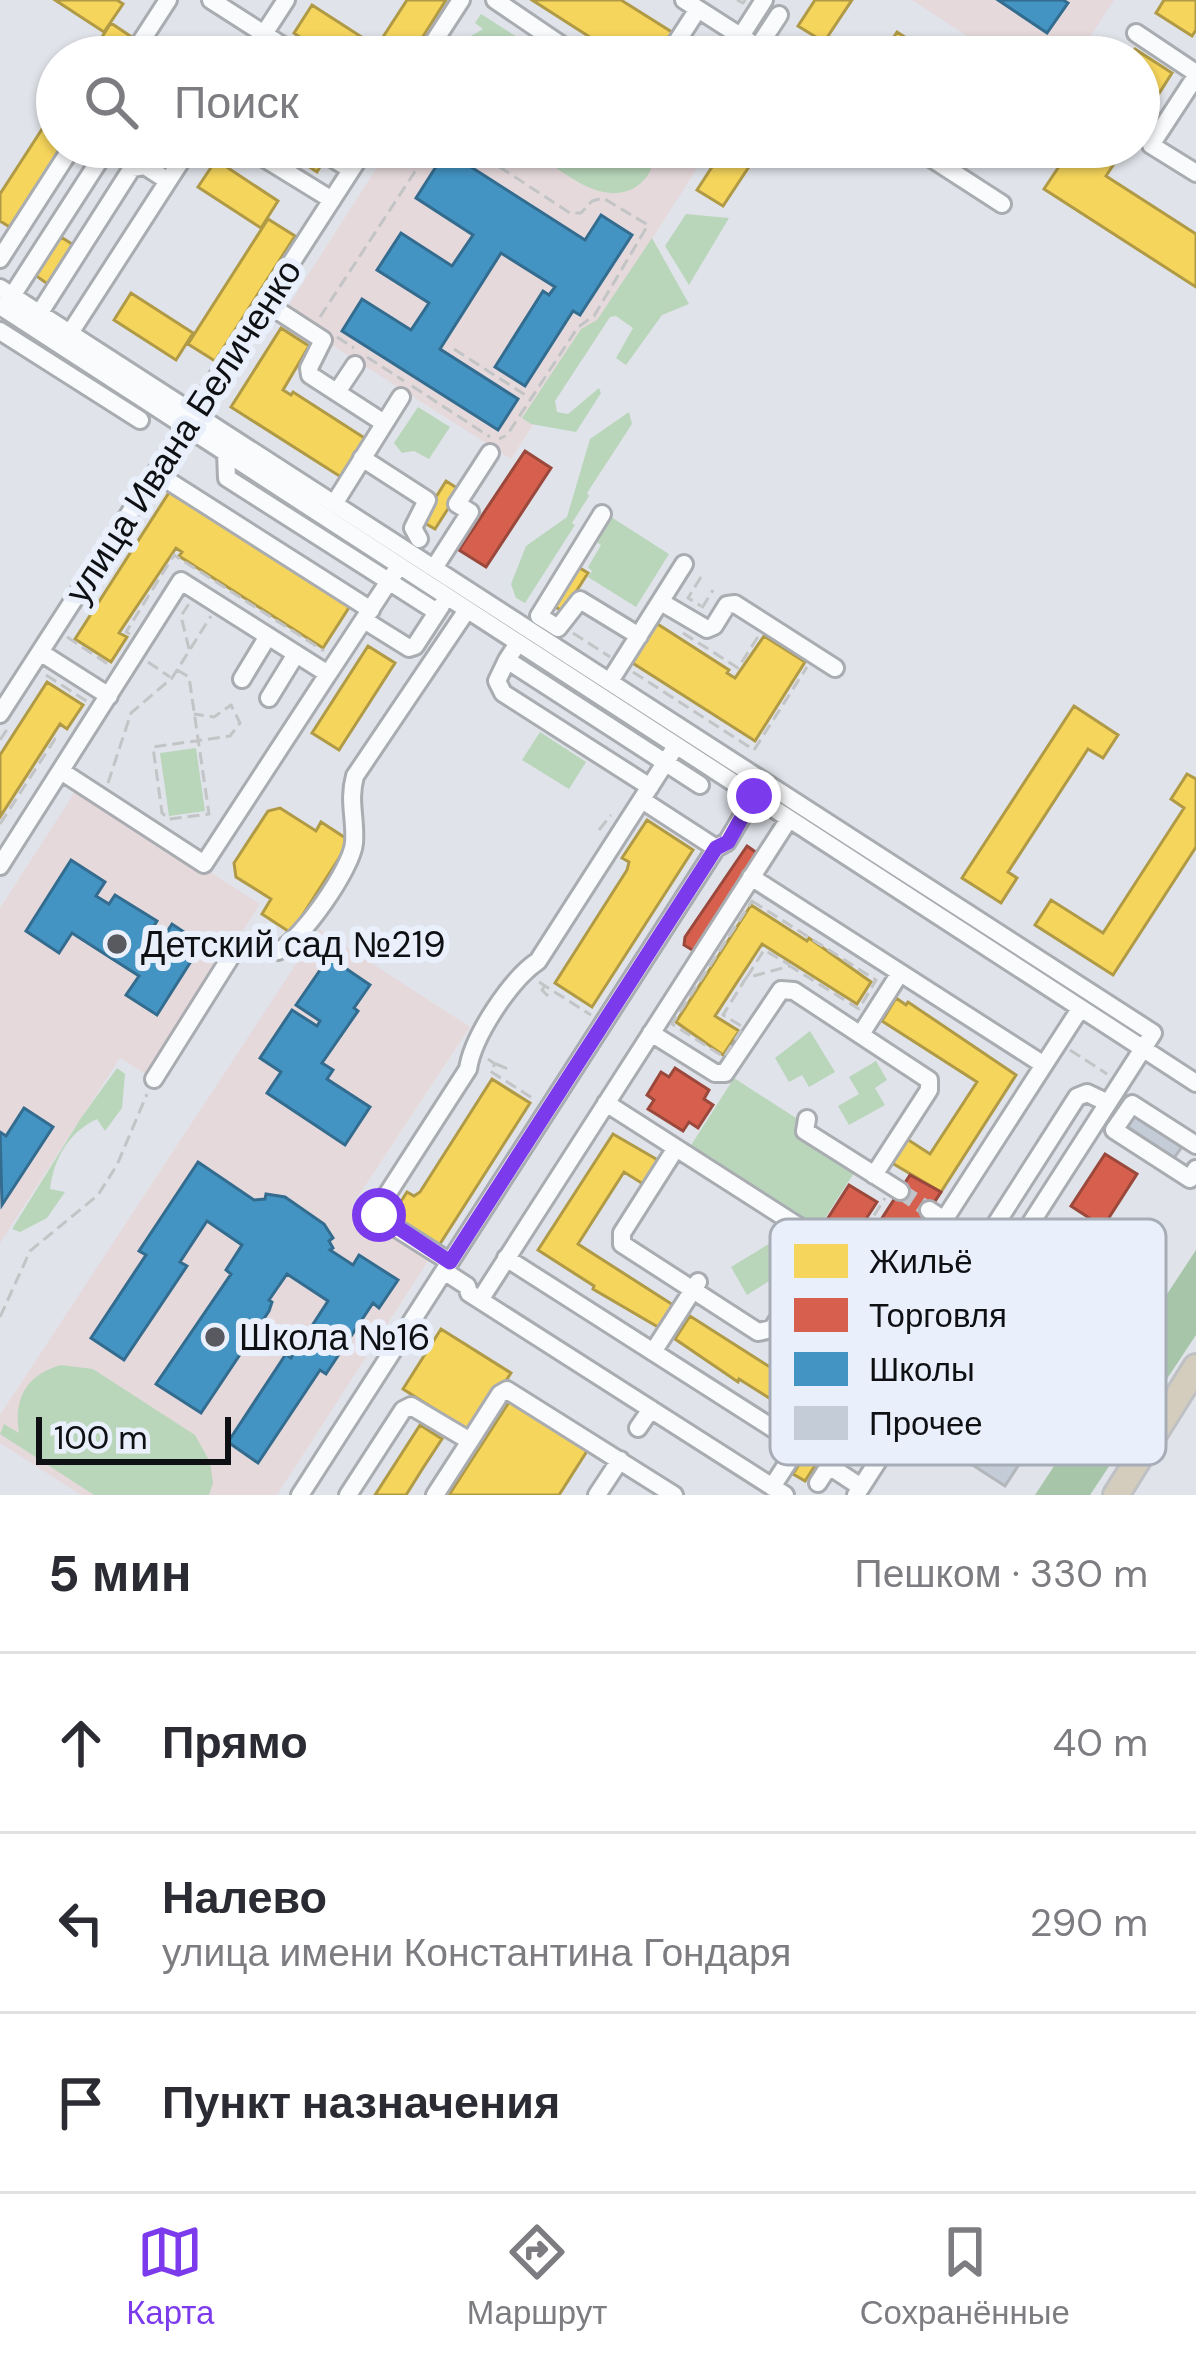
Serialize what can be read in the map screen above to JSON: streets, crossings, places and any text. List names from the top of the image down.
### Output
{
  "streets": {
    "street": ["улица Ивана Беличенко"]
  },
  "places": ["Детский сад №219", "Школа №16"],
  "legend": [
    "Жильё",
    "Торговля",
    "Школы",
    "Прочее"
  ],
  "scale_bar": "100 m",
  "page": {
    "search": "Поиск",
    "scale": "100 m",
    "heading": ["5 мин", "Пешком · 330 m"],
    "list": [
      ["Прямо", "40 m"],
      ["Налево", "улица имени Константина Гондаря", "290 m"],
      "Пункт назначения"
    ],
    "nav": ["Карта", "Маршрут", "Сохранённые"]
  }
}
